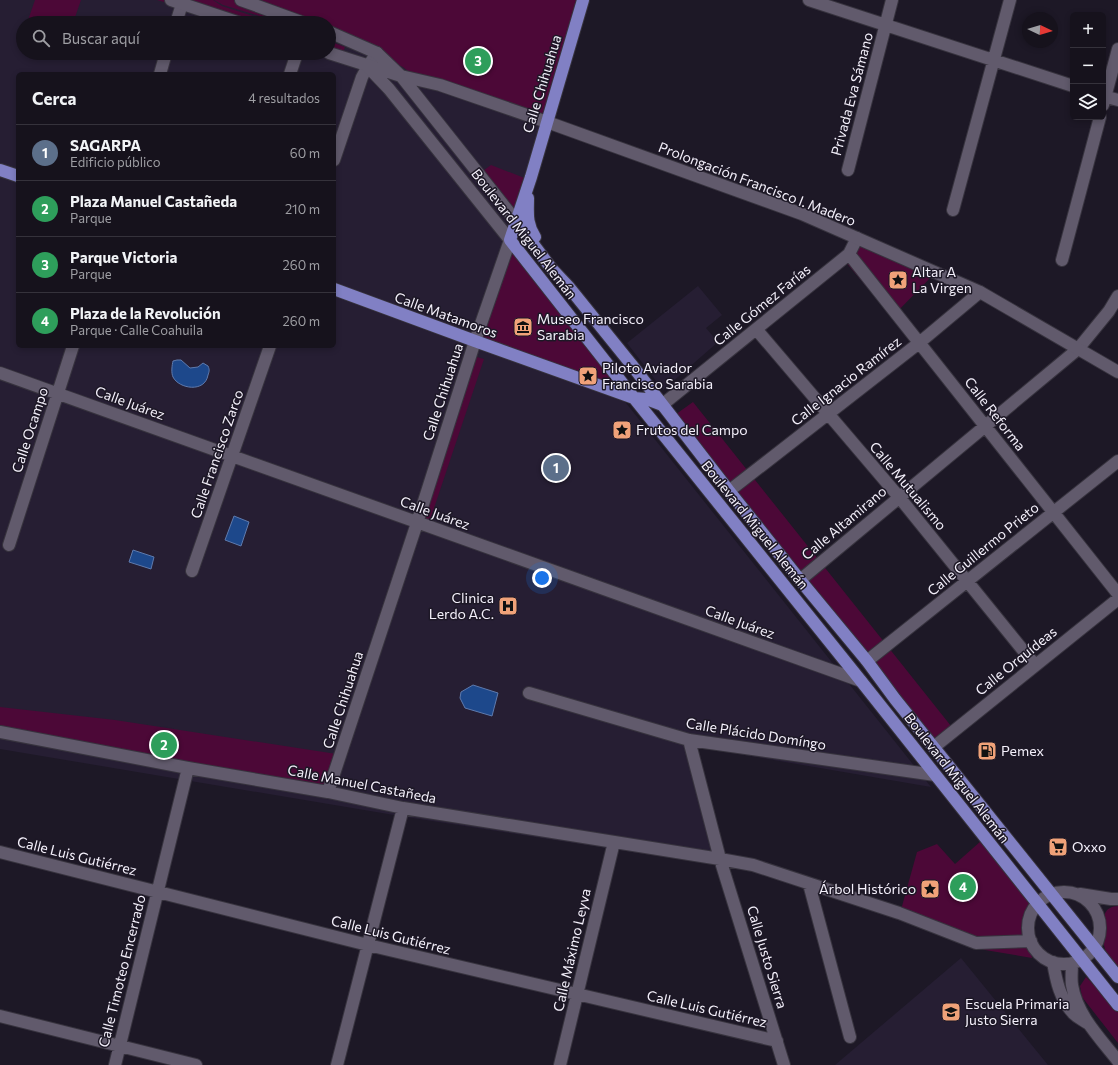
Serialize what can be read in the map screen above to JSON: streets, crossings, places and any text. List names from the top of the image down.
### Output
{
  "streets": {
    "main road": ["Calle Chihuahua", "Boulevard Miguel Alemán", "Calle Matamoros"],
    "street": [
      "Privada Eva Sámano",
      "Prolongación Francisco I. Madero",
      "Calle Gómez Farías",
      "Calle Ignacio Ramírez",
      "Calle Juárez",
      "Calle Reforma",
      "Calle Ocampo",
      "Calle Francisco Zarco",
      "Calle Mutualismo",
      "Calle Altamirano",
      "Calle Guillermo Prieto",
      "Calle Orquídeas",
      "Calle Plácido Domíngo",
      "Calle Manuel Castañeda",
      "Calle Luis Gutiérrez",
      "Calle Máximo Leyva",
      "Calle Justo Sierra",
      "Calle Timoteo Encerrado"
    ]
  },
  "crossings": [
    ["Calle Chihuahua", "Prolongación Francisco I. Madero"],
    ["Calle Chihuahua", "Boulevard Miguel Alemán"],
    ["Calle Chihuahua", "Calle Matamoros"],
    ["Calle Chihuahua", "Calle Juárez"],
    ["Calle Chihuahua", "Calle Manuel Castañeda"],
    ["Prolongación Francisco I. Madero", "Boulevard Miguel Alemán"],
    ["Prolongación Francisco I. Madero", "Calle Gómez Farías"],
    ["Prolongación Francisco I. Madero", "Calle Ignacio Ramírez"],
    ["Prolongación Francisco I. Madero", "Calle Altamirano"],
    ["Boulevard Miguel Alemán", "Calle Gómez Farías"],
    ["Boulevard Miguel Alemán", "Calle Matamoros"],
    ["Boulevard Miguel Alemán", "Calle Ignacio Ramírez"],
    ["Boulevard Miguel Alemán", "Calle Juárez"],
    ["Boulevard Miguel Alemán", "Calle Altamirano"],
    ["Boulevard Miguel Alemán", "Calle Guillermo Prieto"],
    ["Boulevard Miguel Alemán", "Calle Orquídeas"],
    ["Boulevard Miguel Alemán", "Calle Plácido Domíngo"],
    ["Calle Gómez Farías", "Calle Matamoros"],
    ["Calle Gómez Farías", "Calle Reforma"],
    ["Calle Gómez Farías", "Calle Mutualismo"],
    ["Calle Ignacio Ramírez", "Calle Reforma"],
    ["Calle Ignacio Ramírez", "Calle Mutualismo"],
    ["Calle Juárez", "Calle Ocampo"],
    ["Calle Juárez", "Calle Francisco Zarco"],
    ["Calle Reforma", "Calle Altamirano"],
    ["Calle Reforma", "Calle Guillermo Prieto"],
    ["Calle Mutualismo", "Calle Altamirano"],
    ["Calle Mutualismo", "Calle Guillermo Prieto"],
    ["Calle Mutualismo", "Calle Orquídeas"],
    ["Calle Plácido Domíngo", "Calle Justo Sierra"],
    ["Calle Manuel Castañeda", "Calle Máximo Leyva"],
    ["Calle Manuel Castañeda", "Calle Justo Sierra"],
    ["Calle Manuel Castañeda", "Calle Timoteo Encerrado"],
    ["Calle Luis Gutiérrez", "Calle Máximo Leyva"],
    ["Calle Luis Gutiérrez", "Calle Justo Sierra"],
    ["Calle Luis Gutiérrez", "Calle Timoteo Encerrado"]
  ],
  "places": {
    "place": [
      "Altar A La Virgen",
      "Piloto Aviador Francisco Sarabia",
      "Frutos del Campo",
      "Árbol Histórico"
    ],
    "museum": ["Museo Francisco Sarabia"],
    "hospital": ["Clinica Lerdo A.C."],
    "fuel station": ["Pemex"],
    "supermarket": ["Oxxo"],
    "school or university": ["Escuela Primaria Justo Sierra"]
  },
  "north": "right",
  "page": {
    "map_buttons": ["+", "−"],
    "search": "Buscar aquí",
    "pins": [
      "3",
      "1",
      "2",
      "4"
    ],
    "heading": ["Cerca", "4 resultados"],
    "list": [
      {
        "mark": "1",
        "name": "SAGARPA",
        "note": "Edificio público",
        "value": "60 m"
      },
      {
        "mark": "2",
        "name": "Plaza Manuel Castañeda",
        "note": "Parque",
        "value": "210 m"
      },
      {
        "mark": "3",
        "name": "Parque Victoria",
        "note": "Parque",
        "value": "260 m"
      },
      {
        "mark": "4",
        "name": "Plaza de la Revolución",
        "note": "Parque · Calle Coahuila",
        "value": "260 m"
      }
    ]
  }
}
